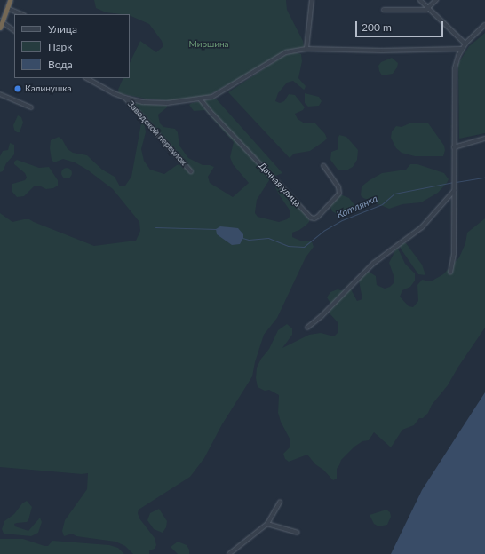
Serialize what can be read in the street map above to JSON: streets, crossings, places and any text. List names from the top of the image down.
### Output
{
  "streets": {
    "street": ["Заводской переулок", "Дачная улица"]
  },
  "water": ["Котлянка"],
  "parks": ["Миршина"],
  "places": ["Калинушка"],
  "legend": ["Улица", "Парк", "Вода"],
  "scale_bar": "200 m"
}
